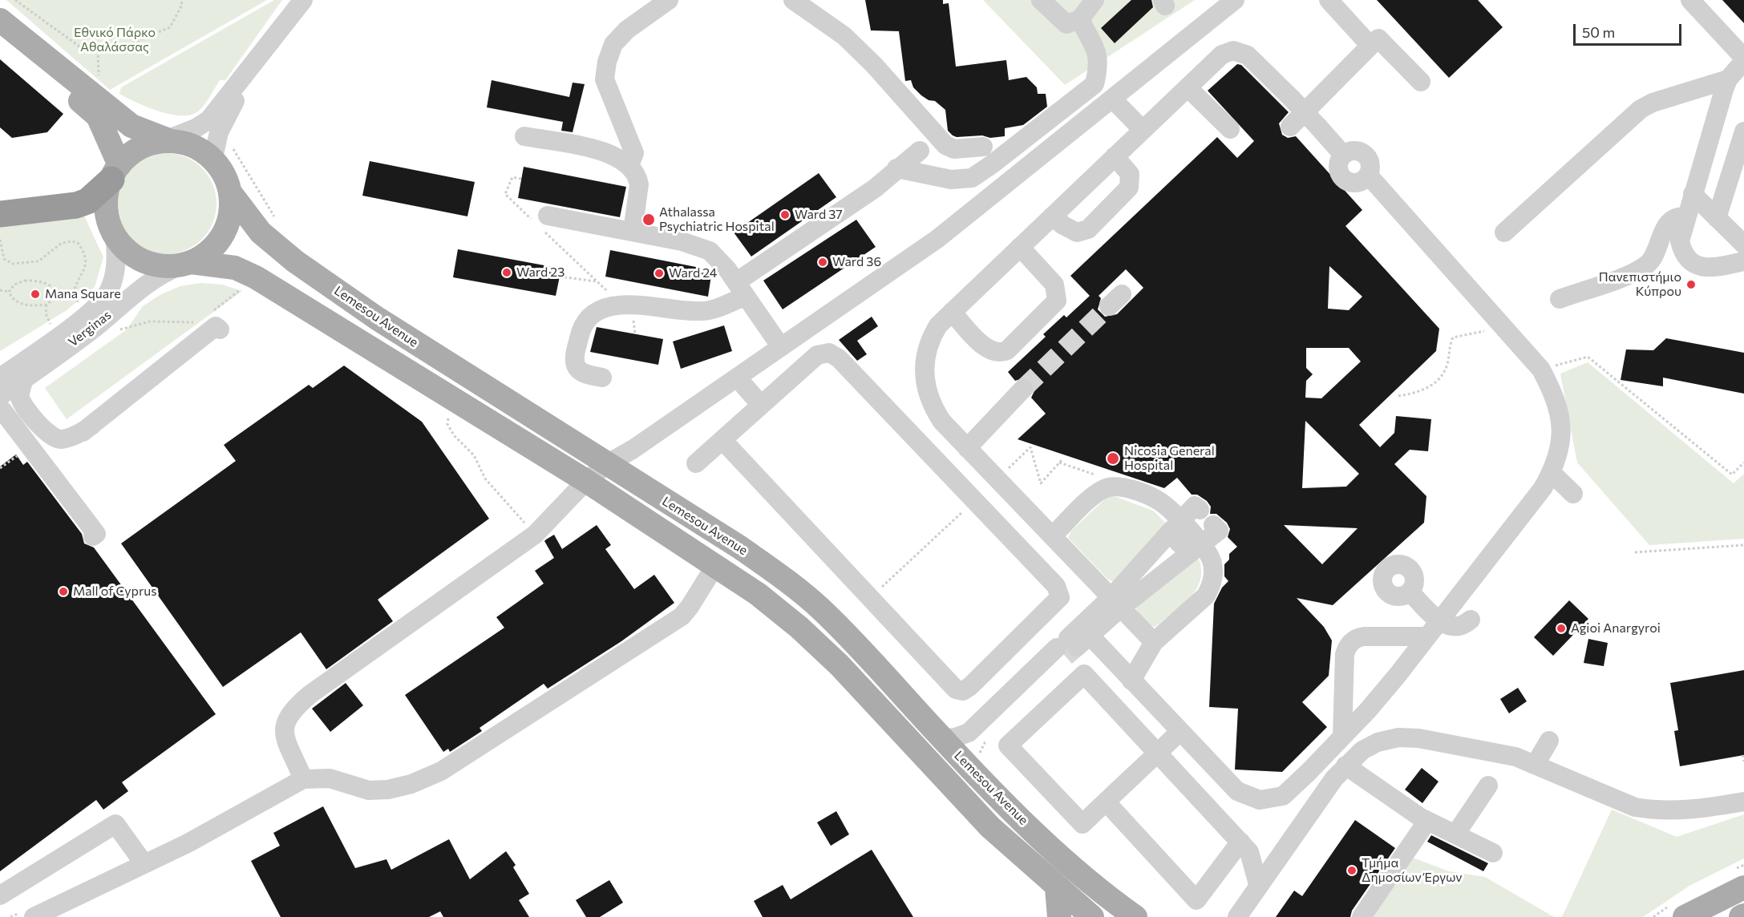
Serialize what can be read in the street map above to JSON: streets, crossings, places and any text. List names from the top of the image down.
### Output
{
  "streets": {
    "main road": ["Lemesou Avenue"],
    "street": ["Verginas"]
  },
  "crossings": [
    ["Lemesou Avenue", "Verginas"]
  ],
  "parks": ["Εθνικό Πάρκο Αθαλάσσας"],
  "places": [
    "Ward 37",
    "Athalassa Psychiatric Hospital",
    "Ward 36",
    "Ward 23",
    "Ward 24",
    "Πανεπιστήμιο Κύπρου",
    "Mana Square",
    "Nicosia General Hospital",
    "Mall of Cyprus",
    "Agioi Anargyroi",
    "Τμήμα Δημοσίων Έργων"
  ],
  "scale_bar": "50 m"
}
